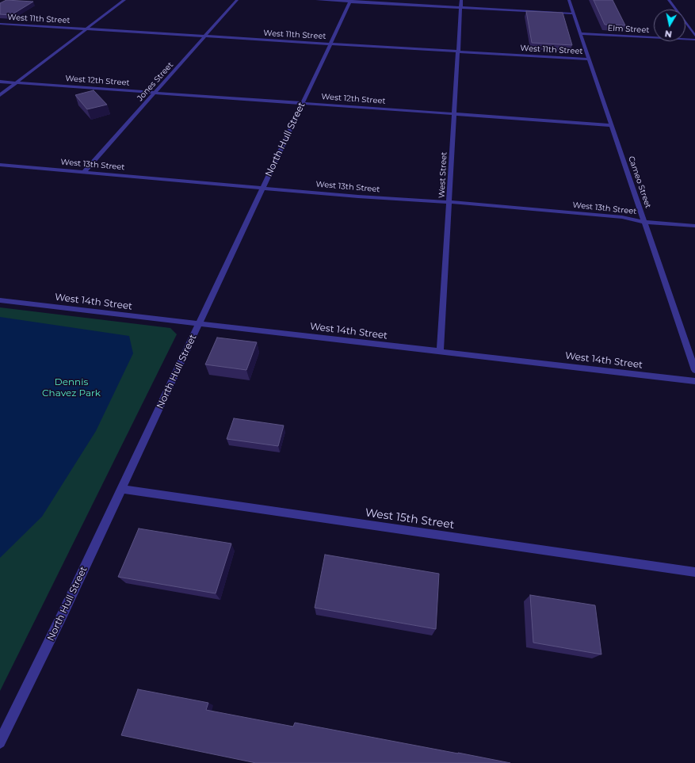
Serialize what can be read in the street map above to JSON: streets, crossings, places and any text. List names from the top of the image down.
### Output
{
  "streets": {
    "street": [
      "West 11th Street",
      "Elm Street",
      "West 12th Street",
      "Jones Street",
      "North Hull Street",
      "West 13th Street",
      "West Street",
      "Cameo Street",
      "West 14th Street",
      "West 15th Street"
    ]
  },
  "crossings": [
    ["West 11th Street", "Jones Street"],
    ["West 11th Street", "North Hull Street"],
    ["West 11th Street", "West Street"],
    ["West 11th Street", "Cameo Street"],
    ["Elm Street", "Cameo Street"],
    ["West 12th Street", "Jones Street"],
    ["West 12th Street", "North Hull Street"],
    ["West 12th Street", "West Street"],
    ["West 12th Street", "Cameo Street"],
    ["Jones Street", "West 13th Street"],
    ["North Hull Street", "West 13th Street"],
    ["North Hull Street", "West 14th Street"],
    ["North Hull Street", "West 15th Street"],
    ["West 13th Street", "West Street"],
    ["West 13th Street", "Cameo Street"],
    ["West Street", "West 14th Street"]
  ],
  "parks": ["Dennis Chavez Park"],
  "north": "bottom"
}
